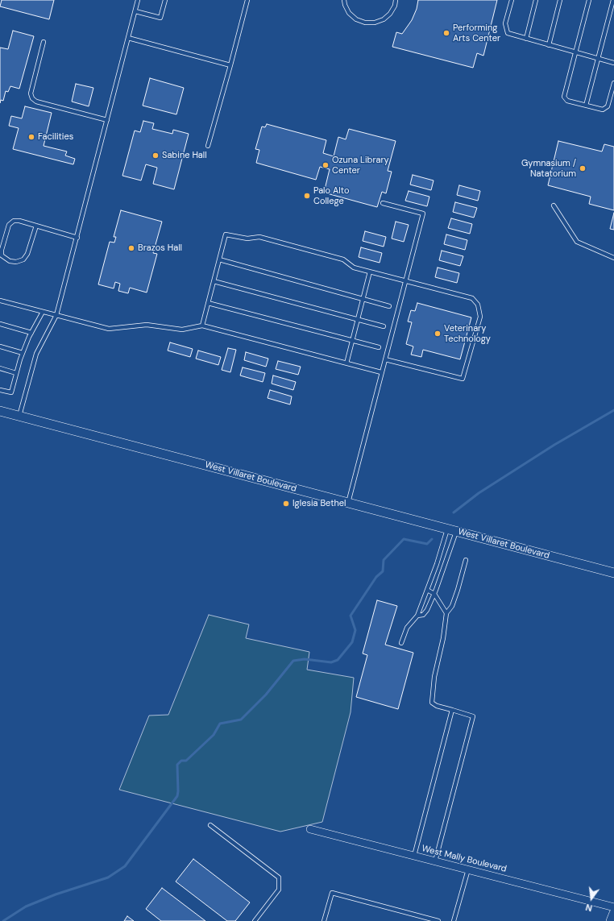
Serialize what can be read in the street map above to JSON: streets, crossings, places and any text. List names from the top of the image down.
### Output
{
  "streets": {
    "street": ["West Villaret Boulevard", "West Mally Boulevard"]
  },
  "places": [
    "Performing Arts Center",
    "Facilities",
    "Sabine Hall",
    "Ozuna Library Center",
    "Gymnasium / Natatorium",
    "Palo Alto College",
    "Brazos Hall",
    "Veterinary Technology",
    "Iglesia Bethel"
  ],
  "north": "bottom"
}
